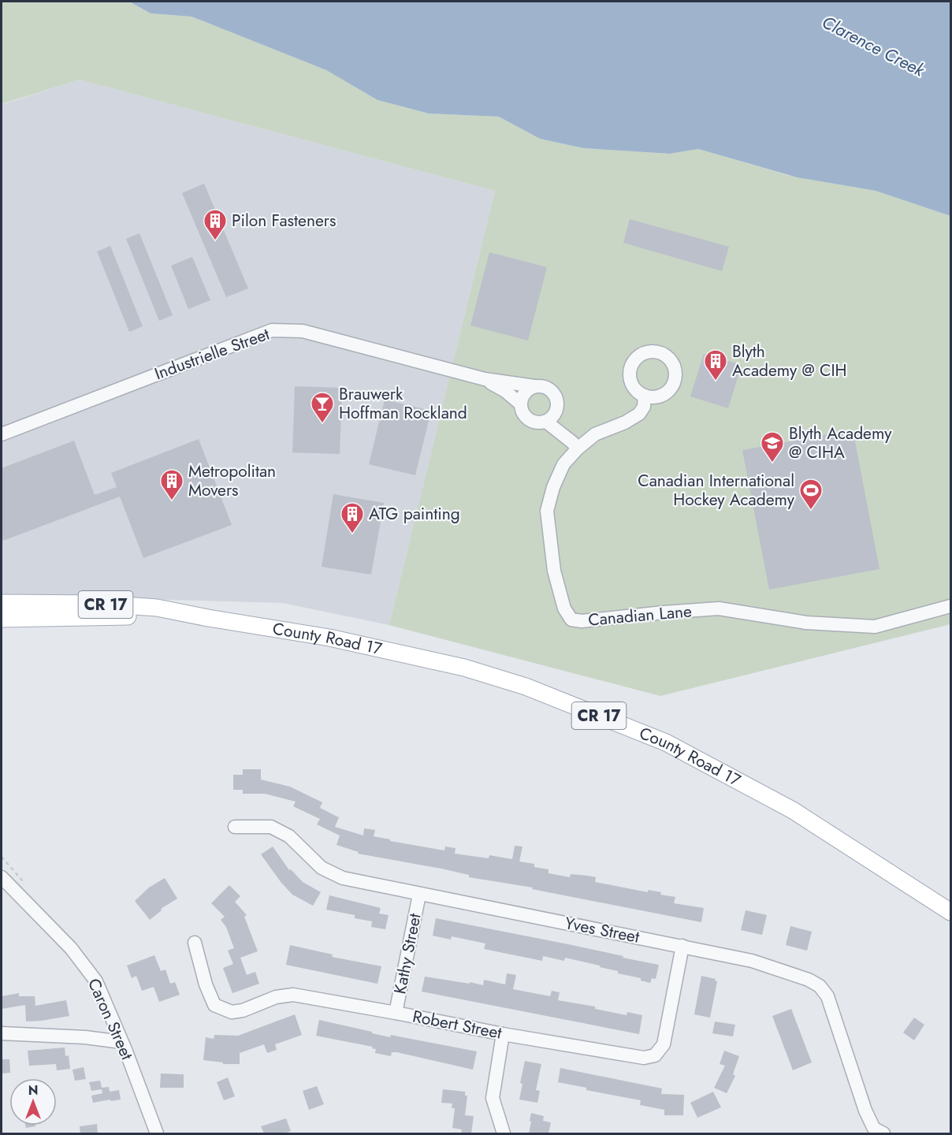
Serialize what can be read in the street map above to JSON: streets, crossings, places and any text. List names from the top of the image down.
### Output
{
  "streets": {
    "main road": ["CR 17", "County Road 17"],
    "street": [
      "Industrielle Street",
      "Canadian Lane",
      "Yves Street",
      "Kathy Street",
      "Caron Street",
      "Robert Street"
    ]
  },
  "crossings": [
    ["Industrielle Street", "Canadian Lane"],
    ["Yves Street", "Kathy Street"],
    ["Yves Street", "Robert Street"],
    ["Kathy Street", "Robert Street"]
  ],
  "water": ["Clarence Creek"],
  "places": {
    "building": [
      "Pilon Fasteners",
      "Blyth Academy @ CIH",
      "Metropolitan Movers",
      "ATG painting"
    ],
    "bar": ["Brauwerk Hoffman Rockland"],
    "school or university": ["Blyth Academy @ CIHA"],
    "sports": ["Canadian International Hockey Academy"]
  },
  "north": "top"
}
